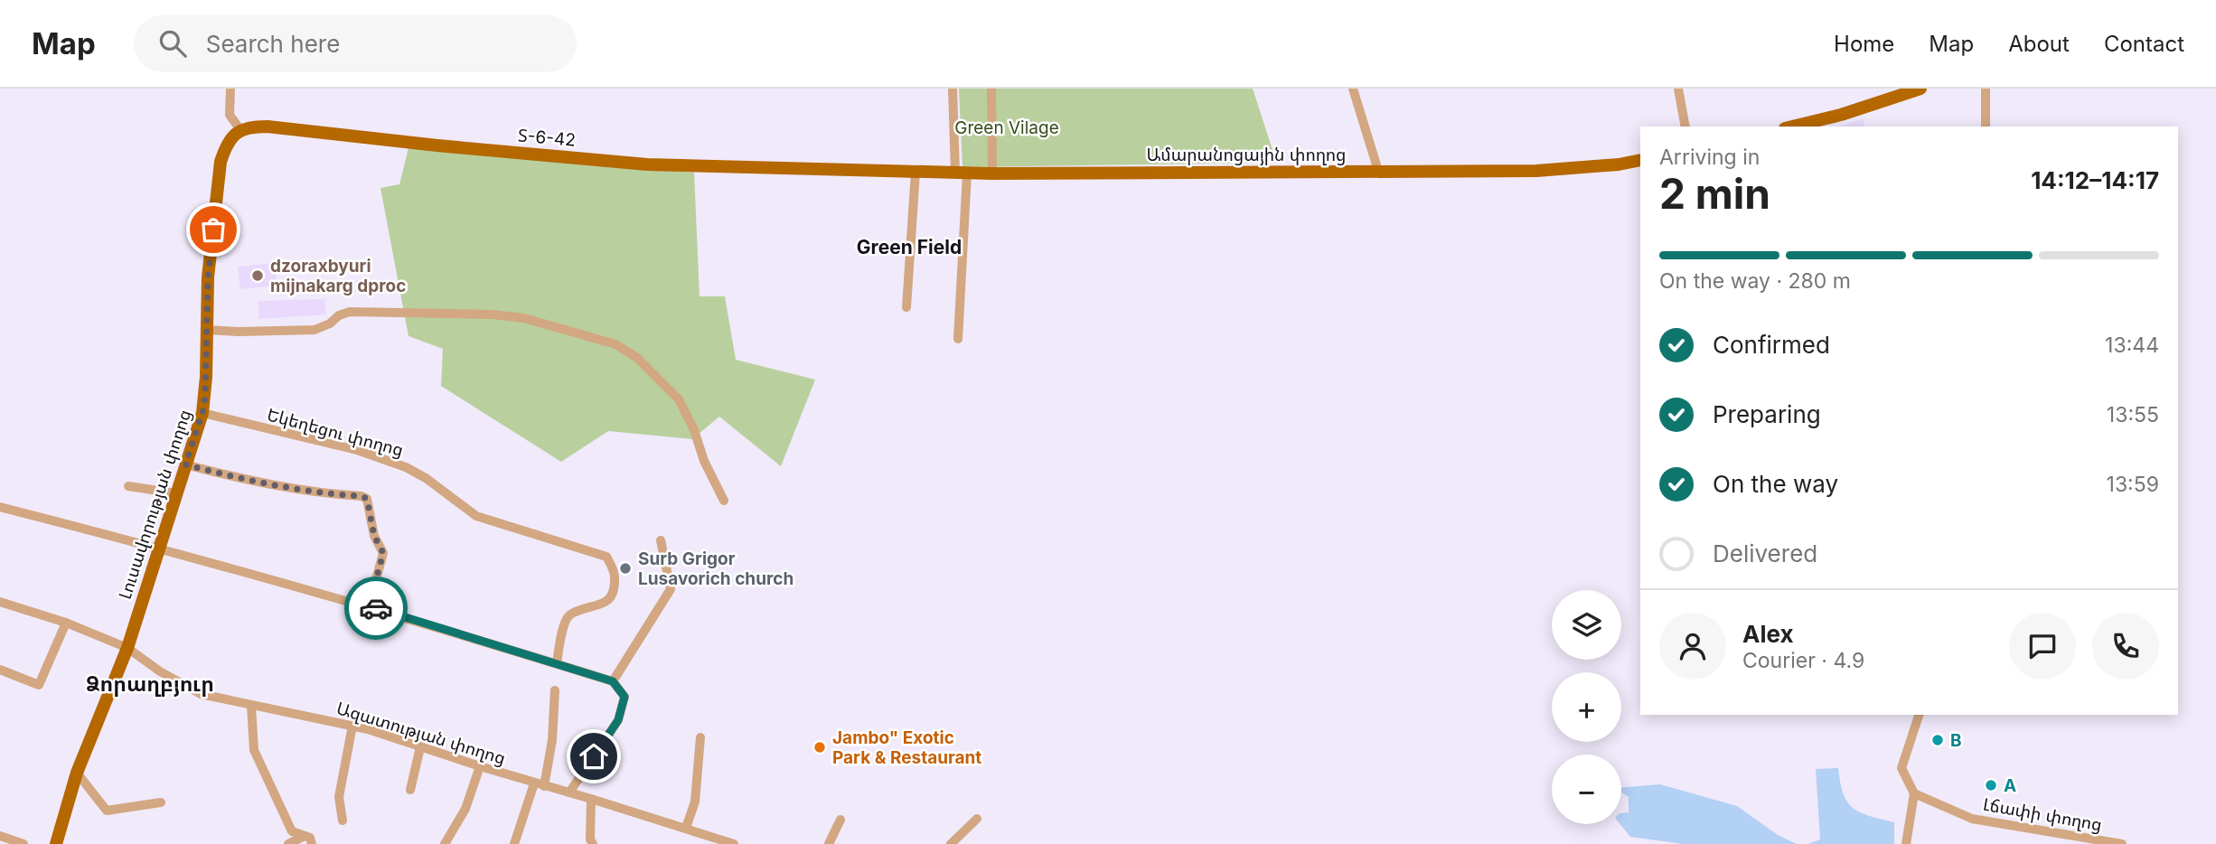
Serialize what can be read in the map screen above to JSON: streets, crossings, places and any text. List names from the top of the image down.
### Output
{
  "streets": {
    "main road": ["Տ-6-42", "Ամարանոցային փողոց", "Լուսավորության փողոց"],
    "street": ["Եկեղեցու փողոց", "Ազատության փողոց", "Լճափի փողոց"]
  },
  "crossings": [
    ["Տ-6-42", "Ամարանոցային փողոց"],
    ["Տ-6-42", "Լուսավորության փողոց"],
    ["Եկեղեցու փողոց", "Լուսավորության փողոց"],
    ["Լուսավորության փողոց", "Ազատության փողոց"]
  ],
  "districts": ["Green Field", "Ձորաղբյուր"],
  "parks": ["Green Vilage"],
  "places": [
    "dzoraxbyuri mijnakarg dproc",
    "Surb Grigor Lusavorich church",
    "B",
    "Jambo\" Exotic Park & Restaurant",
    "A"
  ],
  "page": {
    "header": "Map",
    "search": "Search here",
    "nav": [
      "Home",
      "Map",
      "About",
      "Contact"
    ],
    "heading": ["2 min", "Arriving in", "14:12–14:17"],
    "panel": ["Alex", "Courier · 4.9"],
    "bar": "On the way · 280 m",
    "list": [
      ["Confirmed", "13:44"],
      ["Preparing", "13:55"],
      ["On the way", "13:59"],
      "Delivered"
    ],
    "map_buttons": ["+", "−"]
  }
}
